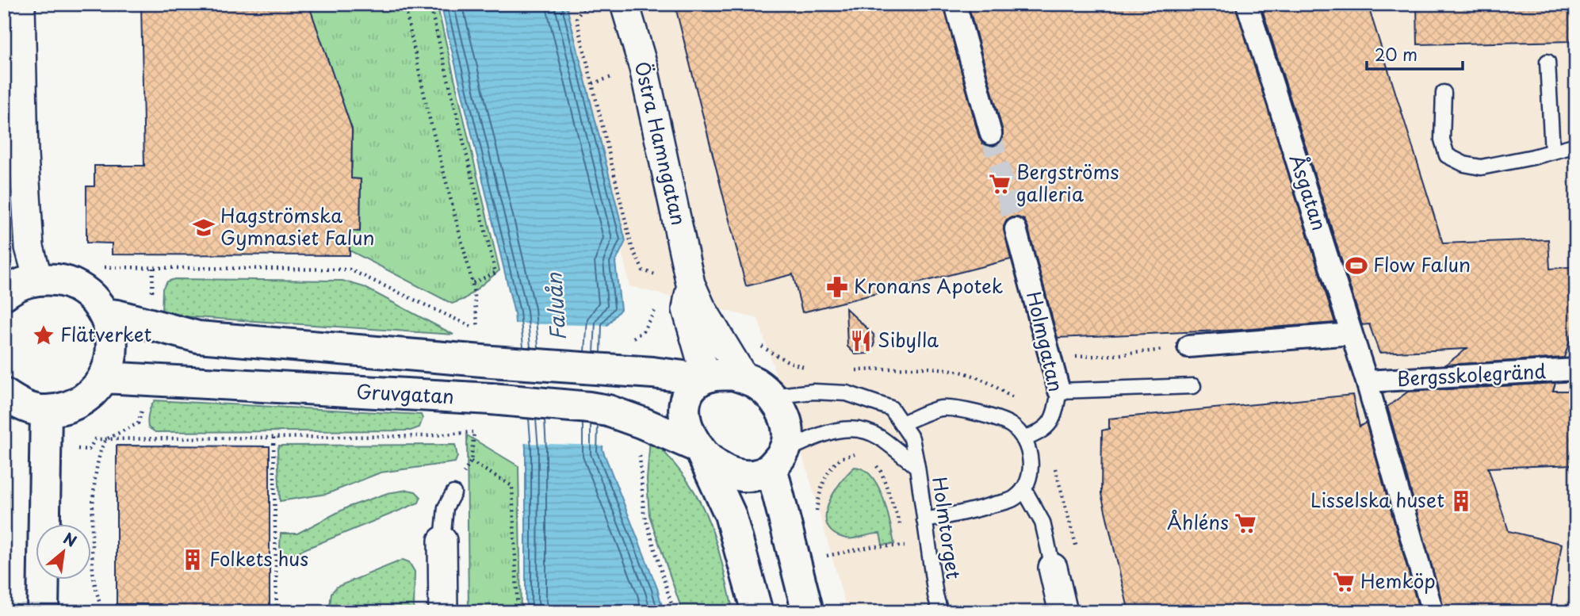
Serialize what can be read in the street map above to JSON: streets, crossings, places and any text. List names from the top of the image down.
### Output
{
  "streets": {
    "main road": ["Gruvgatan"],
    "street": [
      "Östra Hamngatan",
      "Åsgatan",
      "Holmgatan",
      "Bergsskolegränd"
    ],
    "lane": ["Holmtorget"]
  },
  "crossings": [
    ["Östra Hamngatan", "Gruvgatan"],
    ["Östra Hamngatan", "Holmtorget"],
    ["Åsgatan", "Bergsskolegränd"],
    ["Gruvgatan", "Holmtorget"]
  ],
  "water": ["Faluån"],
  "places": {
    "supermarket": ["Bergströms galleria", "Åhléns", "Hemköp"],
    "school or university": ["Hagströmska Gymnasiet Falun"],
    "sports": ["Flow Falun"],
    "pharmacy": ["Kronans Apotek"],
    "place": ["Flätverket"],
    "restaurant": ["Sibylla"],
    "building": ["Lisselska huset", "Folkets hus"]
  },
  "scale_bar": "20 m",
  "north": "top right"
}
